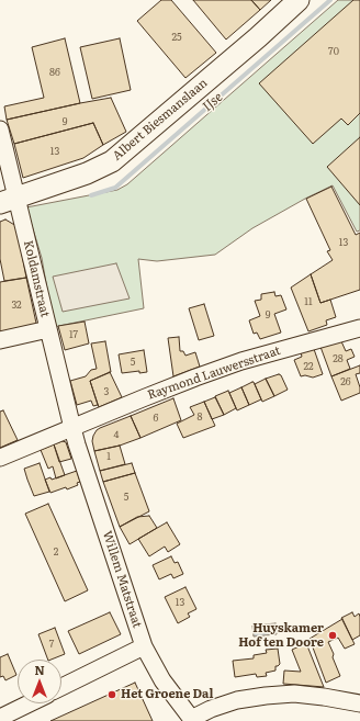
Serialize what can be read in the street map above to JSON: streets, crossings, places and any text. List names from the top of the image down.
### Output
{
  "streets": {
    "main road": ["Albert Biesmanslaan"],
    "street": ["Koldamstraat", "Raymond Lauwersstraat", "Willem Matstraat"]
  },
  "crossings": [
    ["Albert Biesmanslaan", "Koldamstraat"],
    ["Koldamstraat", "Raymond Lauwersstraat"],
    ["Koldamstraat", "Willem Matstraat"],
    ["Raymond Lauwersstraat", "Willem Matstraat"]
  ],
  "water": ["IJse"],
  "places": ["Huyskamer Hof ten Doore", "Het Groene Dal"],
  "house_numbers": [
    "25",
    "70",
    "86",
    "9",
    "13",
    "13",
    "11",
    "32",
    "9",
    "17",
    "28",
    "5",
    "22",
    "26",
    "3",
    "8",
    "6",
    "4",
    "1",
    "5",
    "2",
    "13",
    "7"
  ],
  "north": "top"
}
